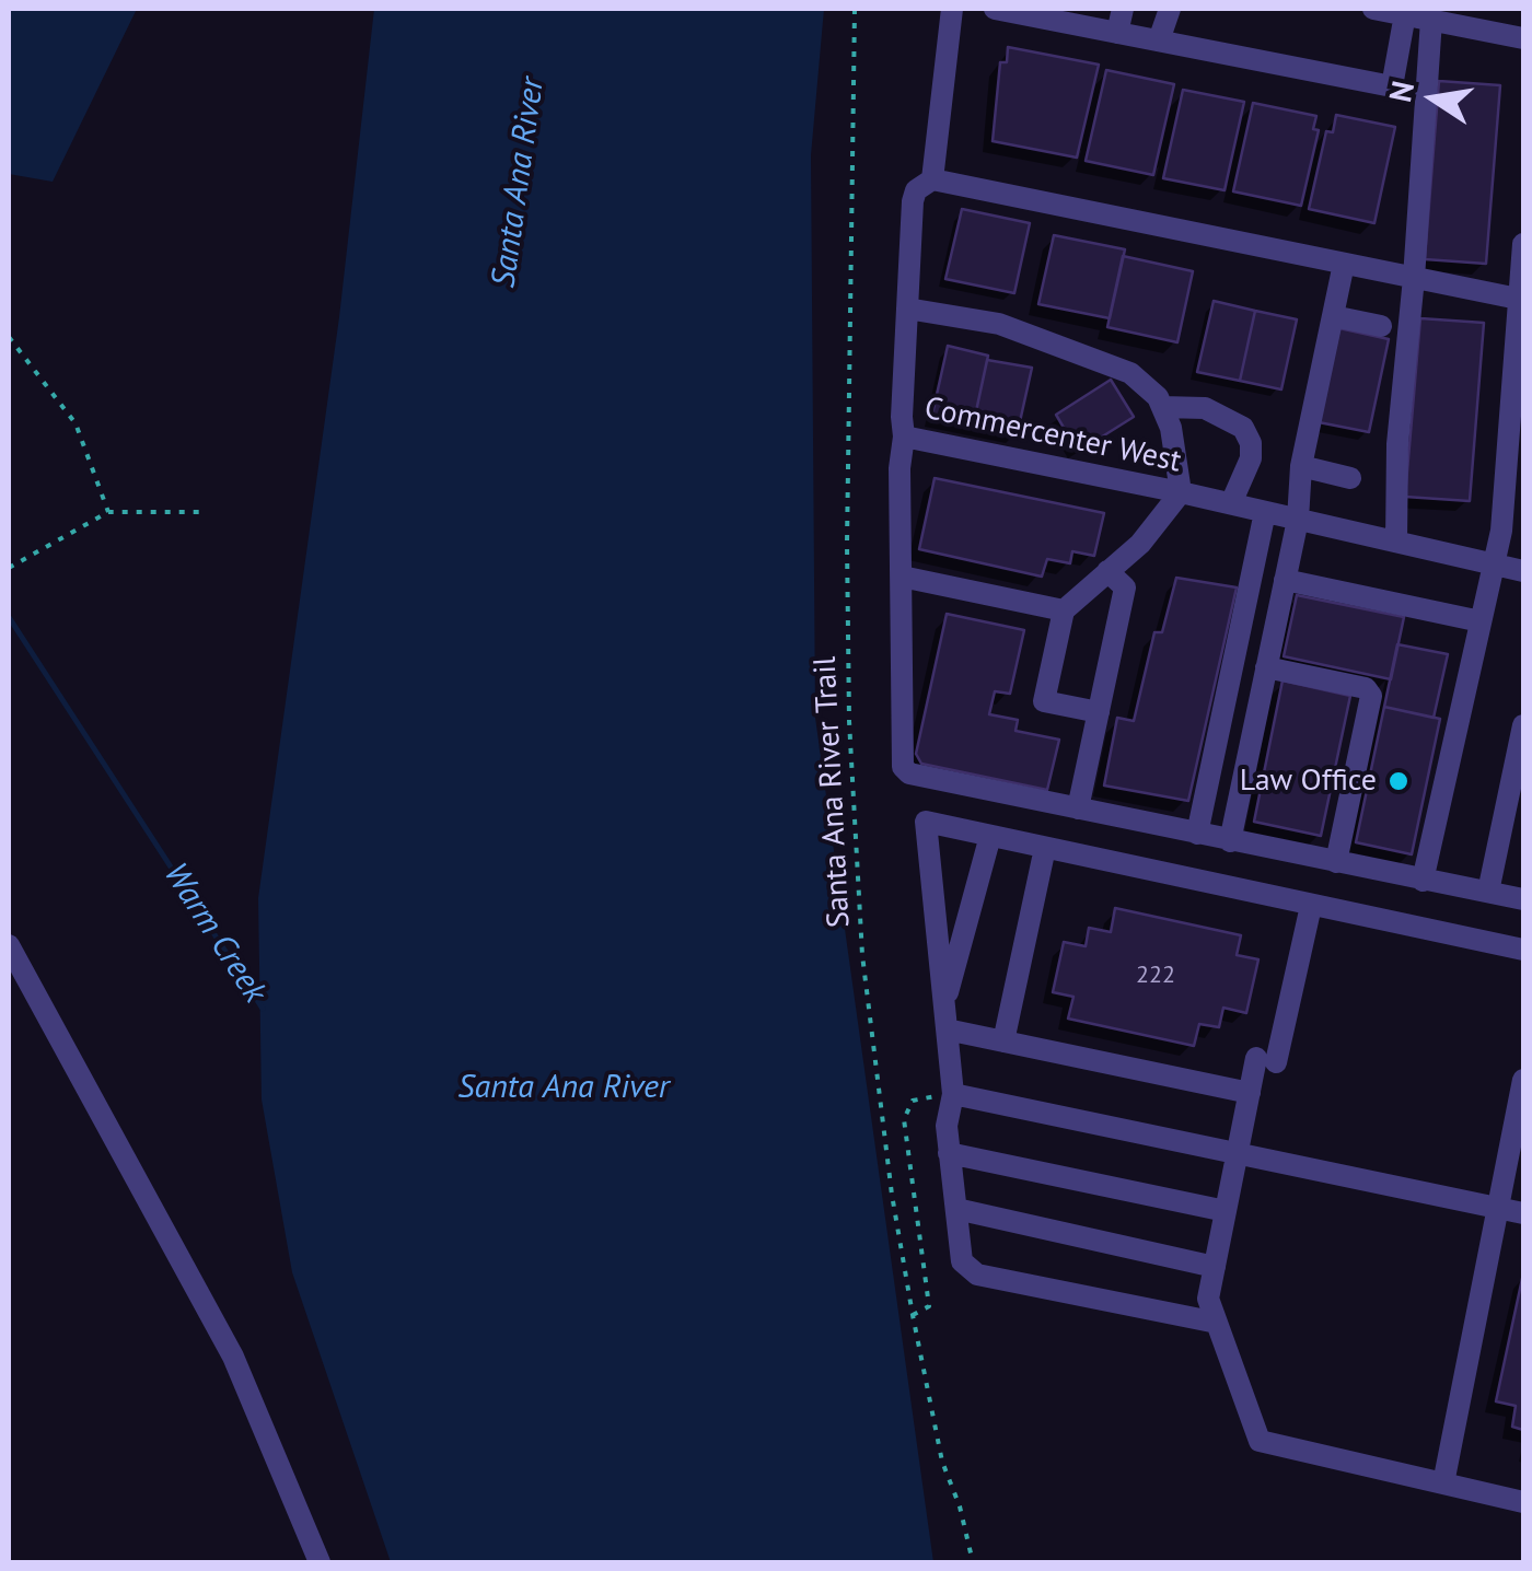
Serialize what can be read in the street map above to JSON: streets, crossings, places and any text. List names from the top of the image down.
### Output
{
  "streets": {
    "street": ["Commercenter West"],
    "path": ["Santa Ana River Trail"]
  },
  "water": ["Santa Ana River", "Warm Creek"],
  "places": ["Law Office"],
  "house_numbers": ["222"],
  "north": "left"
}
